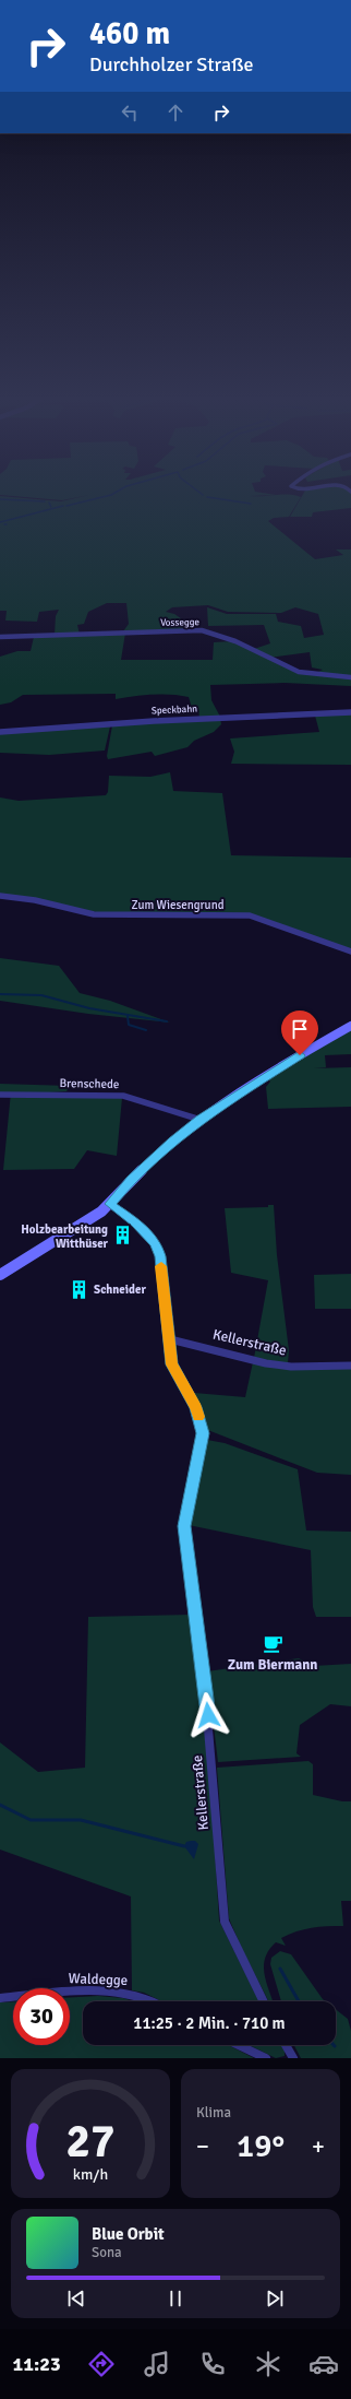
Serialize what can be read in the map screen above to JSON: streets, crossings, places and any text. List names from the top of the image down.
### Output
{
  "streets": {
    "street": [
      "Vossegge",
      "Speckbahn",
      "Zum Wiesengrund",
      "Brenschede",
      "Kellerstraße",
      "Waldegge"
    ]
  },
  "places": {
    "building": ["Holzbearbeitung Witthüser", "Schneider"],
    "cafe": ["Zum Biermann"]
  },
  "page": {
    "turn": ["460 m", "Durchholzer Straße"],
    "limit": "30",
    "trip": "11:25 · 2 Min. · 710 m",
    "tile": "Klima",
    "heat": ["−", "19°", "+"],
    "song": ["Blue Orbit", "Sona"],
    "tabs": "11:23",
    "gauge": ["27", "km/h"]
  }
}
